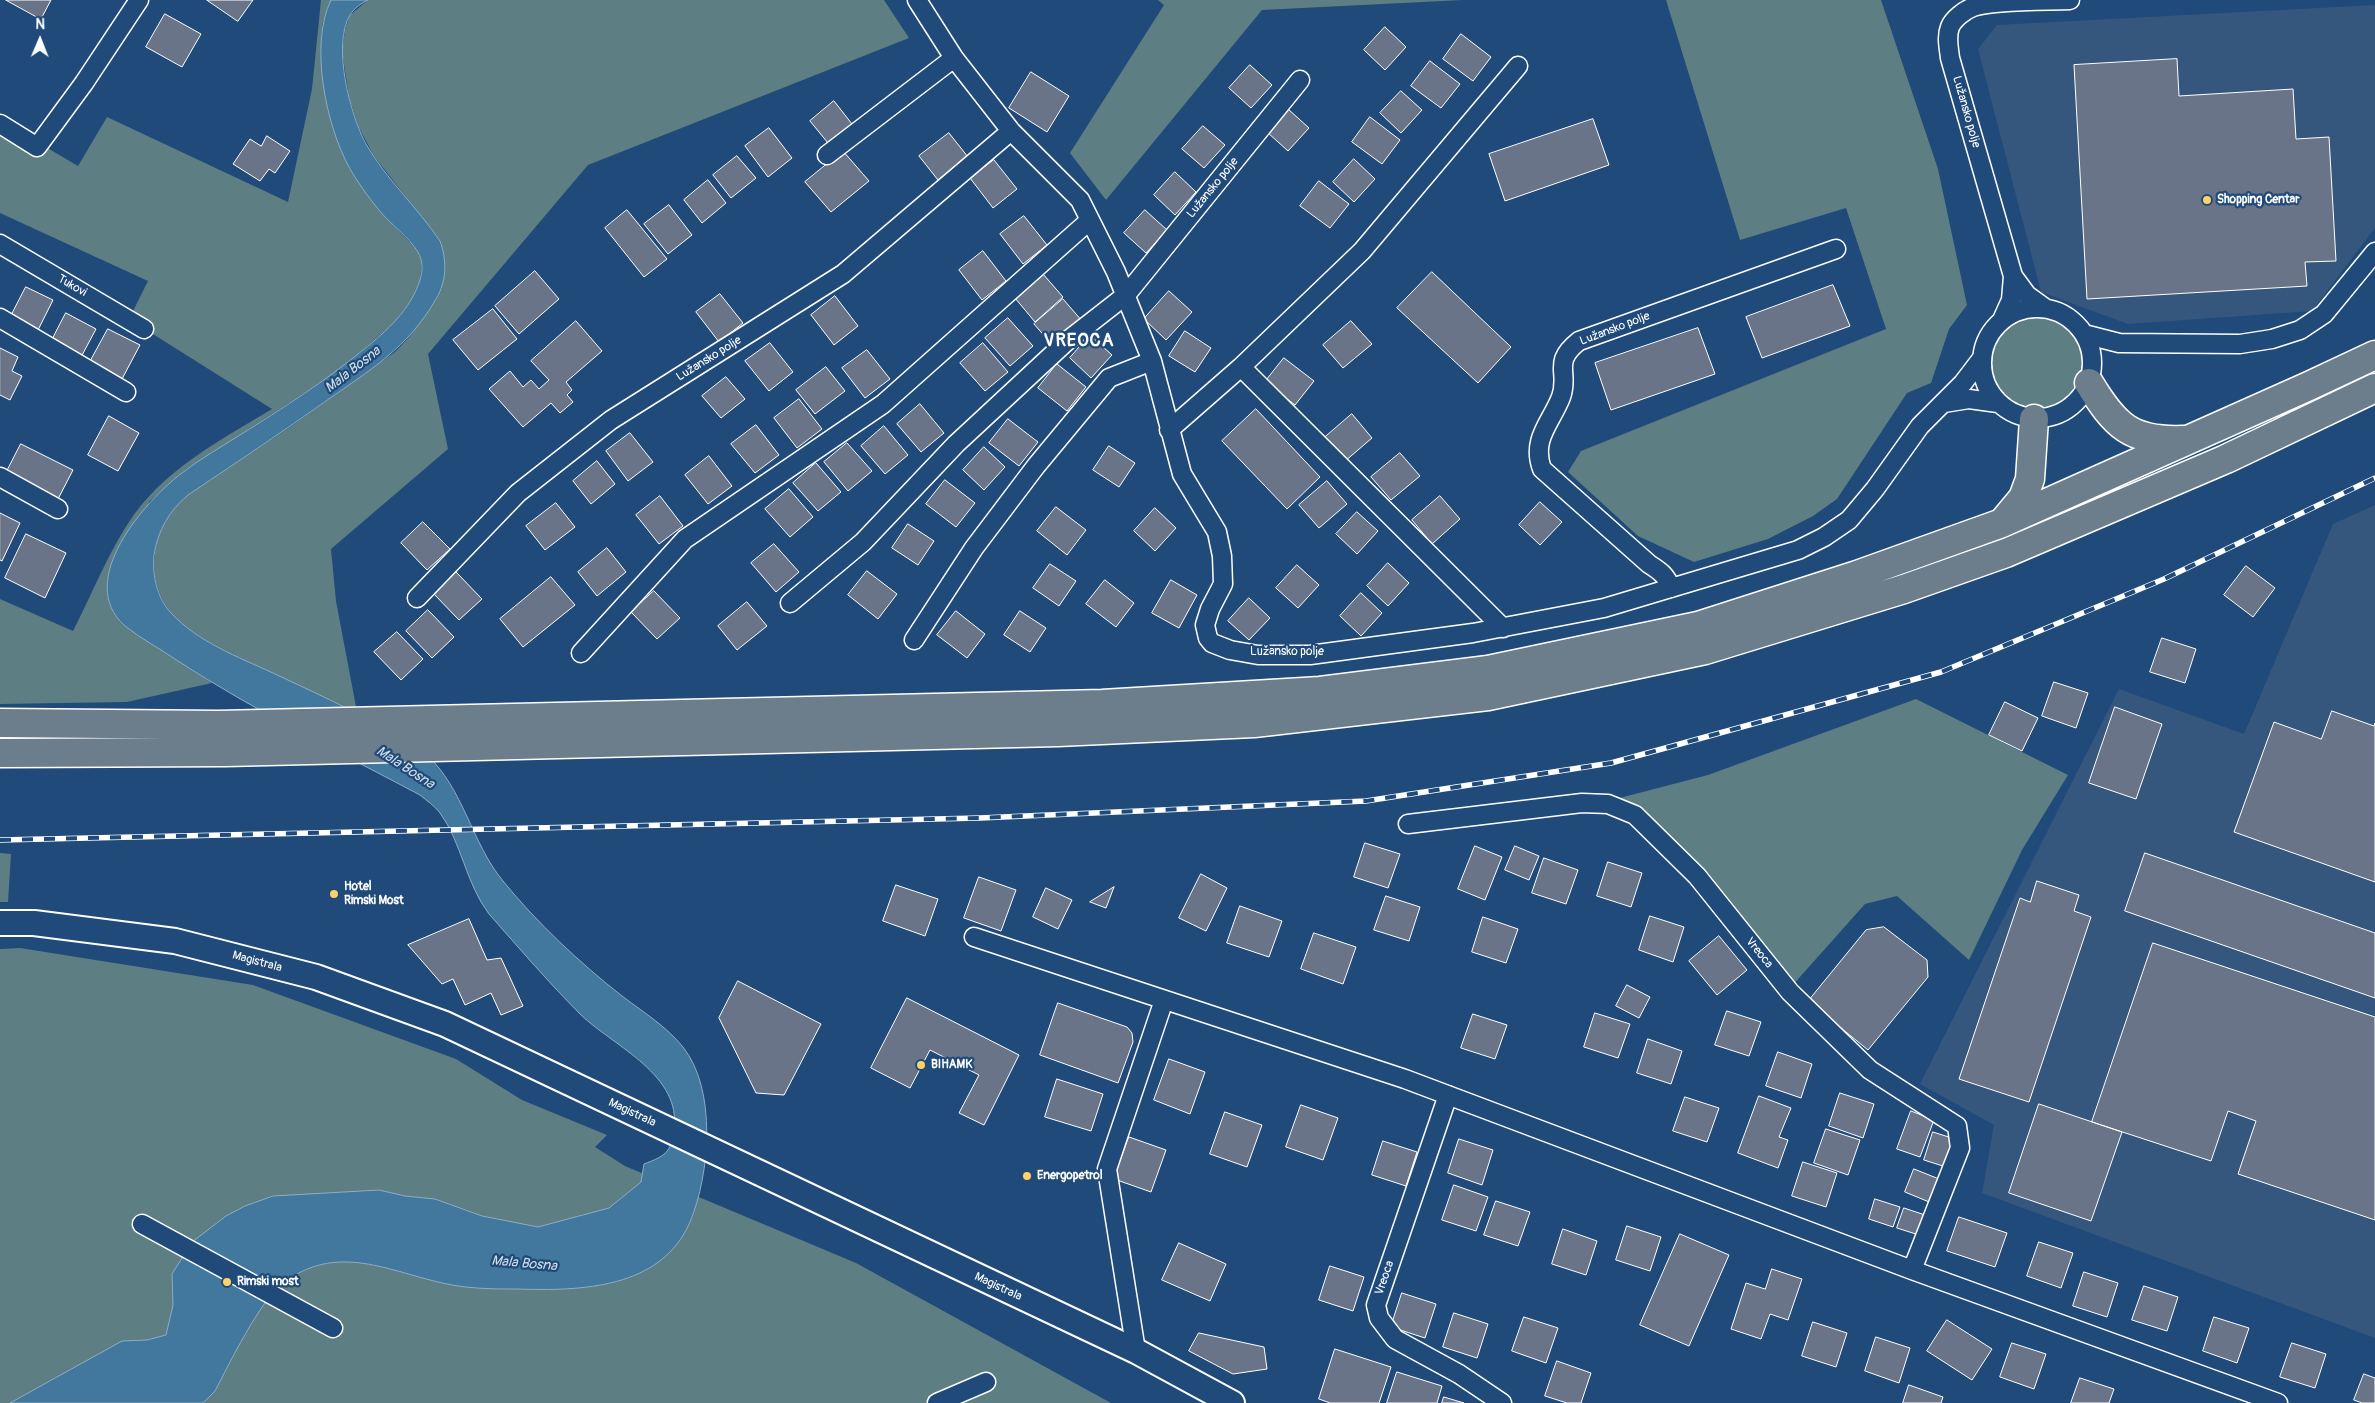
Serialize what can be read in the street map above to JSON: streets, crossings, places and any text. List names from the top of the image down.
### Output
{
  "streets": {
    "main road": ["Magistrala"],
    "street": ["Lužansko polje", "Tukovi", "Vreoca"]
  },
  "districts": ["VREOCA"],
  "water": ["Mala Bosna"],
  "places": [
    "Shopping Centar",
    "Hotel Rimski Most",
    "BIHAMK",
    "Energopetrol",
    "Rimski most"
  ],
  "north": "top"
}
